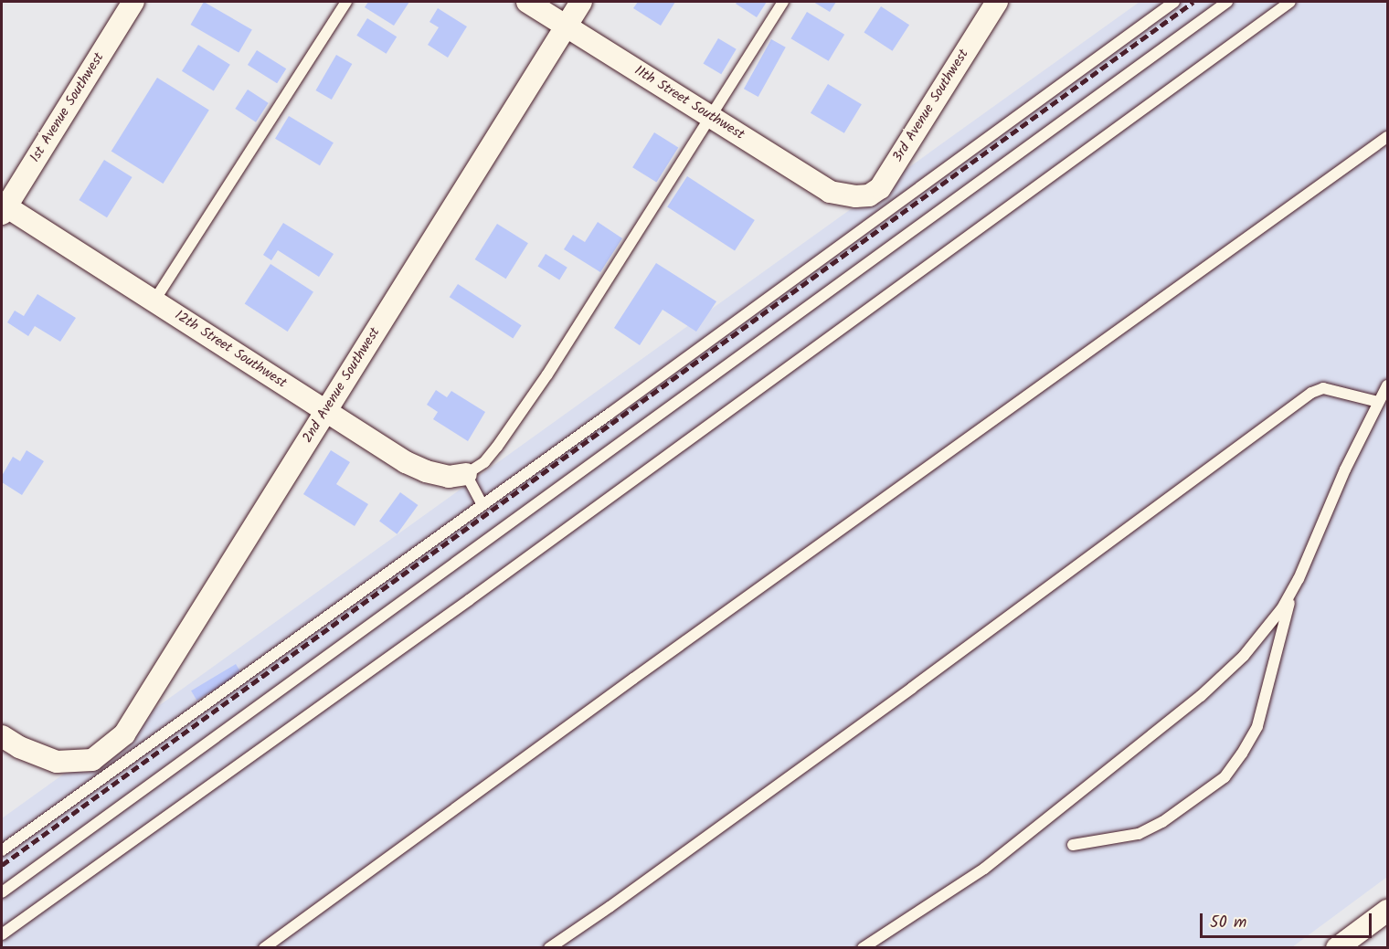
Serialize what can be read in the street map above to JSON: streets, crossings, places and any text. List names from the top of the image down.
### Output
{
  "streets": {
    "street": [
      "11th Street Southwest",
      "3rd Avenue Southwest",
      "1st Avenue Southwest",
      "12th Street Southwest",
      "2nd Avenue Southwest"
    ]
  },
  "crossings": [
    ["11th Street Southwest", "3rd Avenue Southwest"],
    ["11th Street Southwest", "2nd Avenue Southwest"],
    ["1st Avenue Southwest", "12th Street Southwest"],
    ["12th Street Southwest", "2nd Avenue Southwest"]
  ],
  "scale_bar": "50 m"
}
